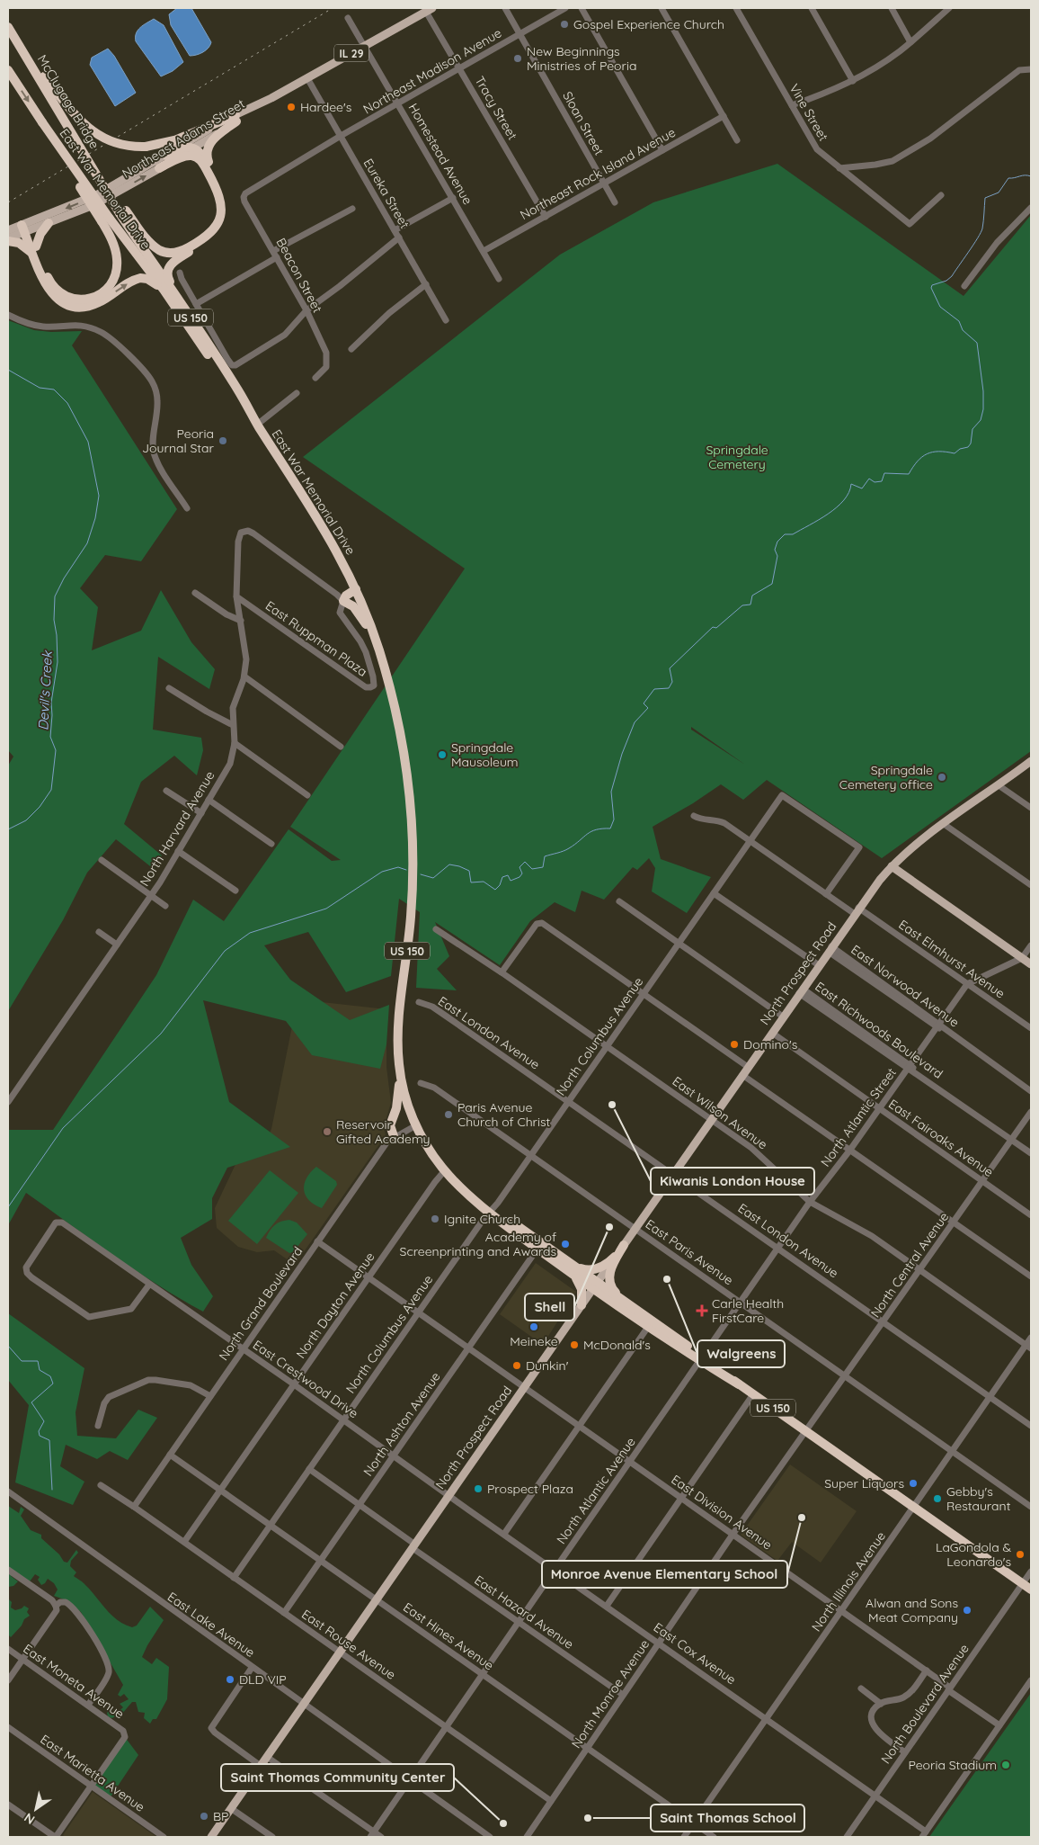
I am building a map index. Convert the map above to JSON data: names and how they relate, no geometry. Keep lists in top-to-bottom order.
{
  "streets": {
    "highway": ["McClugage Bridge", "East War Memorial Drive", "US 150"],
    "main road": ["IL 29", "Northeast Adams Street", "North Prospect Road"],
    "street": [
      "Northeast Madison Avenue",
      "Tracy Street",
      "Vine Street",
      "Sloan Street",
      "Homestead Avenue",
      "Northeast Rock Island Avenue",
      "Eureka Street",
      "Beacon Street",
      "East Ruppman Plaza",
      "North Harvard Avenue",
      "East Elmhurst Avenue",
      "East Norwood Avenue",
      "East Richwoods Boulevard",
      "East London Avenue",
      "North Columbus Avenue",
      "East Wilson Avenue",
      "North Atlantic Street",
      "East Fairoaks Avenue",
      "East Paris Avenue",
      "North Central Avenue",
      "North Grand Boulevard",
      "North Dayton Avenue",
      "East Crestwood Drive",
      "North Ashton Avenue",
      "North Atlantic Avenue",
      "East Division Avenue",
      "North Illinois Avenue",
      "East Hazard Avenue",
      "East Lake Avenue",
      "East Hines Avenue",
      "East Rouse Avenue",
      "East Cox Avenue",
      "East Moneta Avenue",
      "North Monroe Avenue",
      "North Boulevard Avenue",
      "East Marietta Avenue"
    ]
  },
  "crossings": [
    ["Northeast Madison Avenue", "Tracy Street"],
    ["Northeast Madison Avenue", "Sloan Street"],
    ["Northeast Madison Avenue", "Homestead Avenue"],
    ["Northeast Madison Avenue", "Eureka Street"],
    ["Northeast Madison Avenue", "Beacon Street"],
    ["McClugage Bridge", "East War Memorial Drive"],
    ["Tracy Street", "Northeast Adams Street"],
    ["Tracy Street", "Northeast Rock Island Avenue"],
    ["Sloan Street", "Northeast Rock Island Avenue"],
    ["Northeast Adams Street", "Homestead Avenue"],
    ["Northeast Adams Street", "Eureka Street"],
    ["Homestead Avenue", "Northeast Rock Island Avenue"],
    ["East War Memorial Drive", "North Prospect Road"],
    ["East War Memorial Drive", "North Columbus Avenue"],
    ["East War Memorial Drive", "North Atlantic Street"],
    ["East War Memorial Drive", "North Central Avenue"],
    ["East War Memorial Drive", "North Grand Boulevard"],
    ["East War Memorial Drive", "North Dayton Avenue"],
    ["East War Memorial Drive", "North Ashton Avenue"],
    ["East War Memorial Drive", "North Atlantic Avenue"],
    ["East War Memorial Drive", "North Illinois Avenue"],
    ["East War Memorial Drive", "North Monroe Avenue"],
    ["East War Memorial Drive", "North Boulevard Avenue"],
    ["East Ruppman Plaza", "North Harvard Avenue"],
    ["East Elmhurst Avenue", "North Prospect Road"],
    ["East Elmhurst Avenue", "North Columbus Avenue"],
    ["East Elmhurst Avenue", "North Atlantic Street"],
    ["North Prospect Road", "East Norwood Avenue"],
    ["North Prospect Road", "East Richwoods Boulevard"],
    ["North Prospect Road", "East London Avenue"],
    ["North Prospect Road", "East Wilson Avenue"],
    ["North Prospect Road", "East Fairoaks Avenue"],
    ["North Prospect Road", "East Paris Avenue"],
    ["North Prospect Road", "East Crestwood Drive"],
    ["North Prospect Road", "East Division Avenue"],
    ["North Prospect Road", "East Hazard Avenue"],
    ["North Prospect Road", "East Lake Avenue"],
    ["North Prospect Road", "East Hines Avenue"],
    ["North Prospect Road", "East Rouse Avenue"],
    ["North Prospect Road", "East Cox Avenue"],
    ["East Norwood Avenue", "North Atlantic Street"],
    ["East Richwoods Boulevard", "North Columbus Avenue"],
    ["East Richwoods Boulevard", "North Atlantic Street"],
    ["East Richwoods Boulevard", "North Central Avenue"],
    ["East London Avenue", "North Columbus Avenue"],
    ["East London Avenue", "North Atlantic Street"],
    ["East London Avenue", "North Central Avenue"],
    ["East London Avenue", "North Illinois Avenue"],
    ["North Columbus Avenue", "East Wilson Avenue"],
    ["North Columbus Avenue", "East Paris Avenue"],
    ["North Columbus Avenue", "East Crestwood Drive"],
    ["North Columbus Avenue", "East Division Avenue"],
    ["North Columbus Avenue", "East Hazard Avenue"],
    ["North Columbus Avenue", "East Hines Avenue"],
    ["North Columbus Avenue", "East Rouse Avenue"],
    ["East Wilson Avenue", "North Atlantic Street"],
    ["East Wilson Avenue", "North Central Avenue"],
    ["East Wilson Avenue", "North Illinois Avenue"],
    ["North Atlantic Street", "East Fairoaks Avenue"],
    ["North Atlantic Street", "East Paris Avenue"],
    ["North Atlantic Street", "North Atlantic Avenue"],
    ["East Fairoaks Avenue", "North Central Avenue"],
    ["East Paris Avenue", "North Central Avenue"],
    ["East Paris Avenue", "North Illinois Avenue"],
    ["North Central Avenue", "North Monroe Avenue"],
    ["North Grand Boulevard", "East Crestwood Drive"],
    ["North Grand Boulevard", "East Division Avenue"],
    ["North Grand Boulevard", "East Hines Avenue"],
    ["North Grand Boulevard", "East Rouse Avenue"],
    ["North Dayton Avenue", "East Crestwood Drive"],
    ["North Dayton Avenue", "East Division Avenue"],
    ["North Dayton Avenue", "East Hines Avenue"],
    ["North Dayton Avenue", "East Rouse Avenue"],
    ["East Crestwood Drive", "North Ashton Avenue"],
    ["East Crestwood Drive", "East Cox Avenue"],
    ["North Ashton Avenue", "East Division Avenue"],
    ["North Ashton Avenue", "East Hazard Avenue"],
    ["North Ashton Avenue", "East Hines Avenue"],
    ["North Ashton Avenue", "East Rouse Avenue"],
    ["North Atlantic Avenue", "East Division Avenue"],
    ["North Atlantic Avenue", "East Hazard Avenue"],
    ["North Atlantic Avenue", "East Lake Avenue"],
    ["North Atlantic Avenue", "East Hines Avenue"],
    ["North Atlantic Avenue", "East Rouse Avenue"],
    ["North Atlantic Avenue", "East Cox Avenue"],
    ["East Division Avenue", "North Illinois Avenue"],
    ["East Division Avenue", "North Monroe Avenue"],
    ["East Division Avenue", "North Boulevard Avenue"],
    ["North Illinois Avenue", "East Hines Avenue"],
    ["North Illinois Avenue", "East Cox Avenue"],
    ["East Hazard Avenue", "North Monroe Avenue"],
    ["East Hines Avenue", "North Monroe Avenue"],
    ["East Rouse Avenue", "North Monroe Avenue"],
    ["East Cox Avenue", "North Monroe Avenue"],
    ["East Cox Avenue", "North Boulevard Avenue"],
    ["East Moneta Avenue", "East Marietta Avenue"]
  ],
  "water": ["Devil's Creek"],
  "parks": ["Springdale Cemetery"],
  "places": {
    "other": [
      "Gospel Experience Church",
      "New Beginnings Ministries of Peoria",
      "Hardee's",
      "Peoria Journal Star",
      "Springdale Mausoleum",
      "Springdale Cemetery office",
      "Domino's",
      "Kiwanis London House",
      "Paris Avenue Church of Christ",
      "Reservoir Gifted Academy",
      "Ignite Church",
      "Shell",
      "Academy of Screenprinting and Awards",
      "Walgreens",
      "Meineke",
      "McDonald's",
      "Dunkin'",
      "Super Liquors",
      "Prospect Plaza",
      "Gebby's Restaurant",
      "Monroe Avenue Elementary School",
      "LaGondola & Leonardo's",
      "Alwan and Sons Meat Company",
      "DLD VIP",
      "Peoria Stadium",
      "BP",
      "Saint Thomas School",
      "Saint Thomas Community Center"
    ],
    "health": ["Carle Health FirstCare"]
  },
  "north": "bottom left"
}
